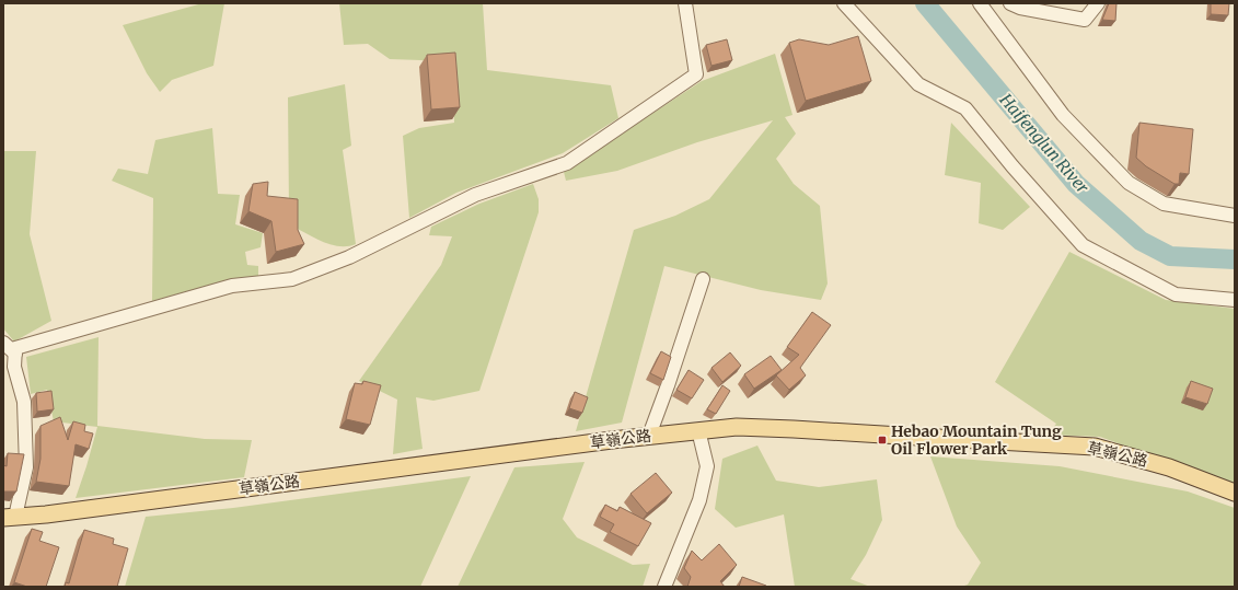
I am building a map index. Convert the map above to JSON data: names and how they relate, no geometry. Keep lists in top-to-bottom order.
{
  "streets": {
    "main road": ["草嶺公路"]
  },
  "water": ["Haifenglun River"],
  "places": {
    "transit": ["Hebao Mountain Tung Oil Flower Park"]
  }
}
